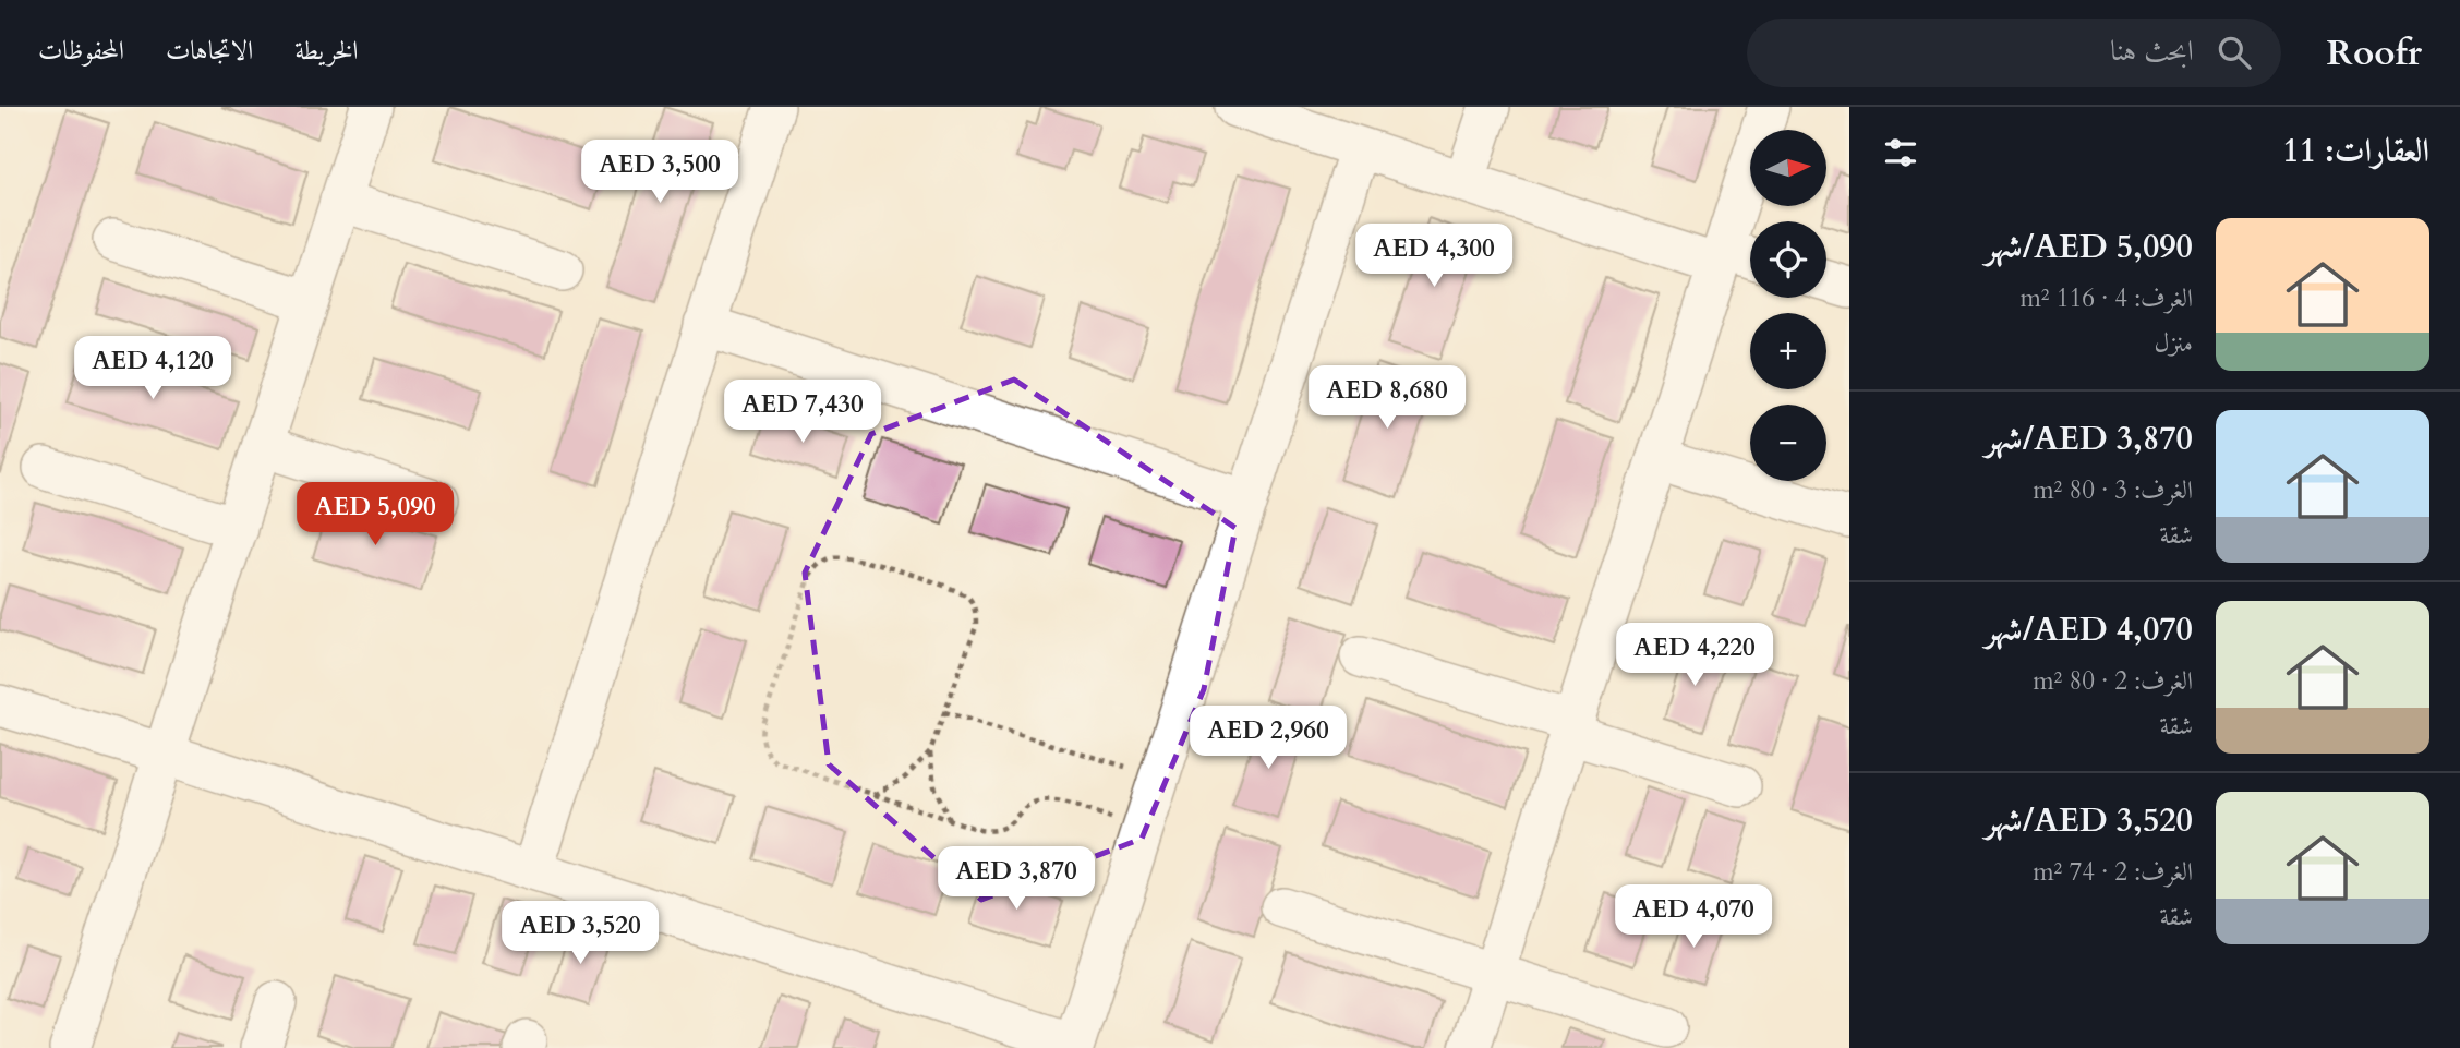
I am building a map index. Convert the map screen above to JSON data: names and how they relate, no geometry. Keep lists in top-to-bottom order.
{
  "north": "right",
  "page": {
    "header": "Roofr",
    "search": "ابحث هنا",
    "nav": ["الخريطة", "الاتجاهات", "المحفوظات"],
    "heading": "العقارات: 11",
    "map_buttons": ["+", "−"],
    "price": [
      "AED 3,500",
      "AED 4,300",
      "AED 4,120",
      "AED 8,680",
      "AED 7,430",
      "AED 5,090",
      "AED 4,220",
      "AED 2,960",
      "AED 3,870",
      "AED 4,070",
      "AED 3,520"
    ],
    "list": [
      {
        "name": "AED 5,090/شهر",
        "note": "الغرف: 4 · 116 m² · منزل"
      },
      {
        "name": "AED 3,870/شهر",
        "note": "الغرف: 3 · 80 m² · شقة"
      },
      {
        "name": "AED 4,070/شهر",
        "note": "الغرف: 2 · 80 m² · شقة"
      },
      {
        "name": "AED 3,520/شهر",
        "note": "الغرف: 2 · 74 m² · شقة"
      }
    ]
  }
}
